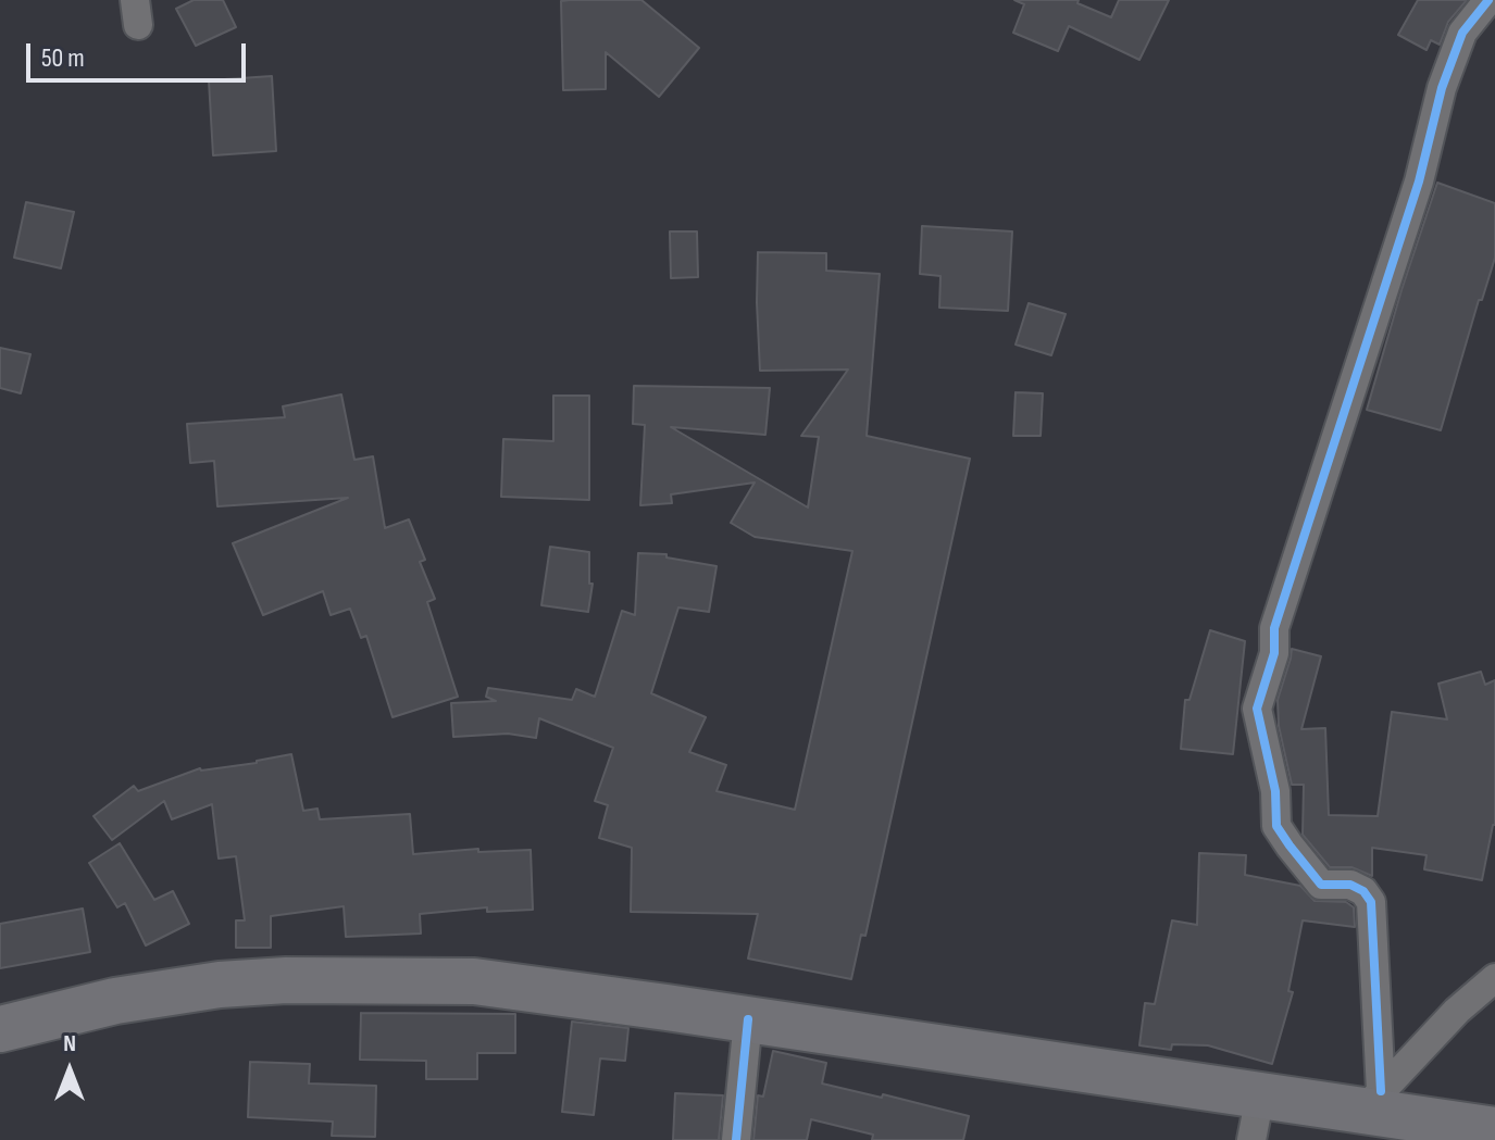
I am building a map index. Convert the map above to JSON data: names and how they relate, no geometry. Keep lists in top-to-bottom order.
{
  "scale_bar": "50 m",
  "north": "top"
}
